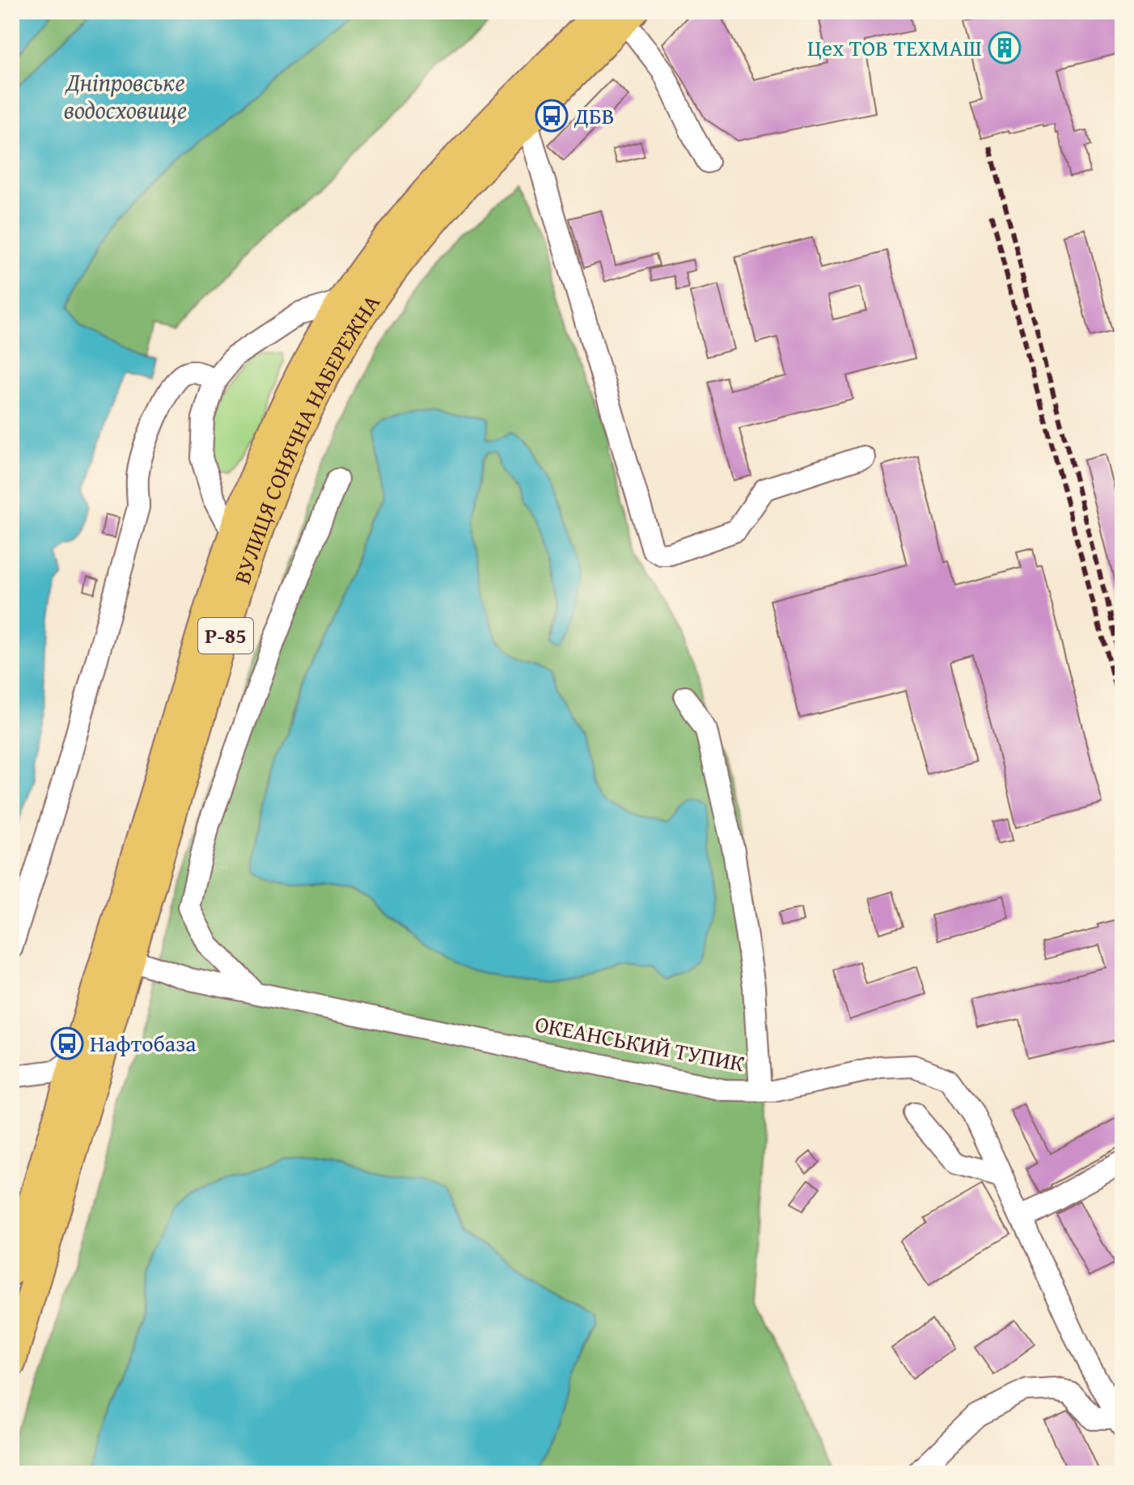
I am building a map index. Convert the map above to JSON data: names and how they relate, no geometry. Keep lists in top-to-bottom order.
{
  "streets": {
    "main road": ["ВУЛИЦЯ СОНЯЧНА НАБЕРЕЖНА", "Р-85"],
    "street": ["ОКЕАНСЬКИЙ ТУПИК"]
  },
  "crossings": [
    ["ВУЛИЦЯ СОНЯЧНА НАБЕРЕЖНА", "ОКЕАНСЬКИЙ ТУПИК"]
  ],
  "water": ["Дніпровське водосховище"],
  "places": {
    "building": ["Цех ТОВ ТЕХМАШ"],
    "bus stop": ["ДБВ", "Нафтобаза"]
  }
}
